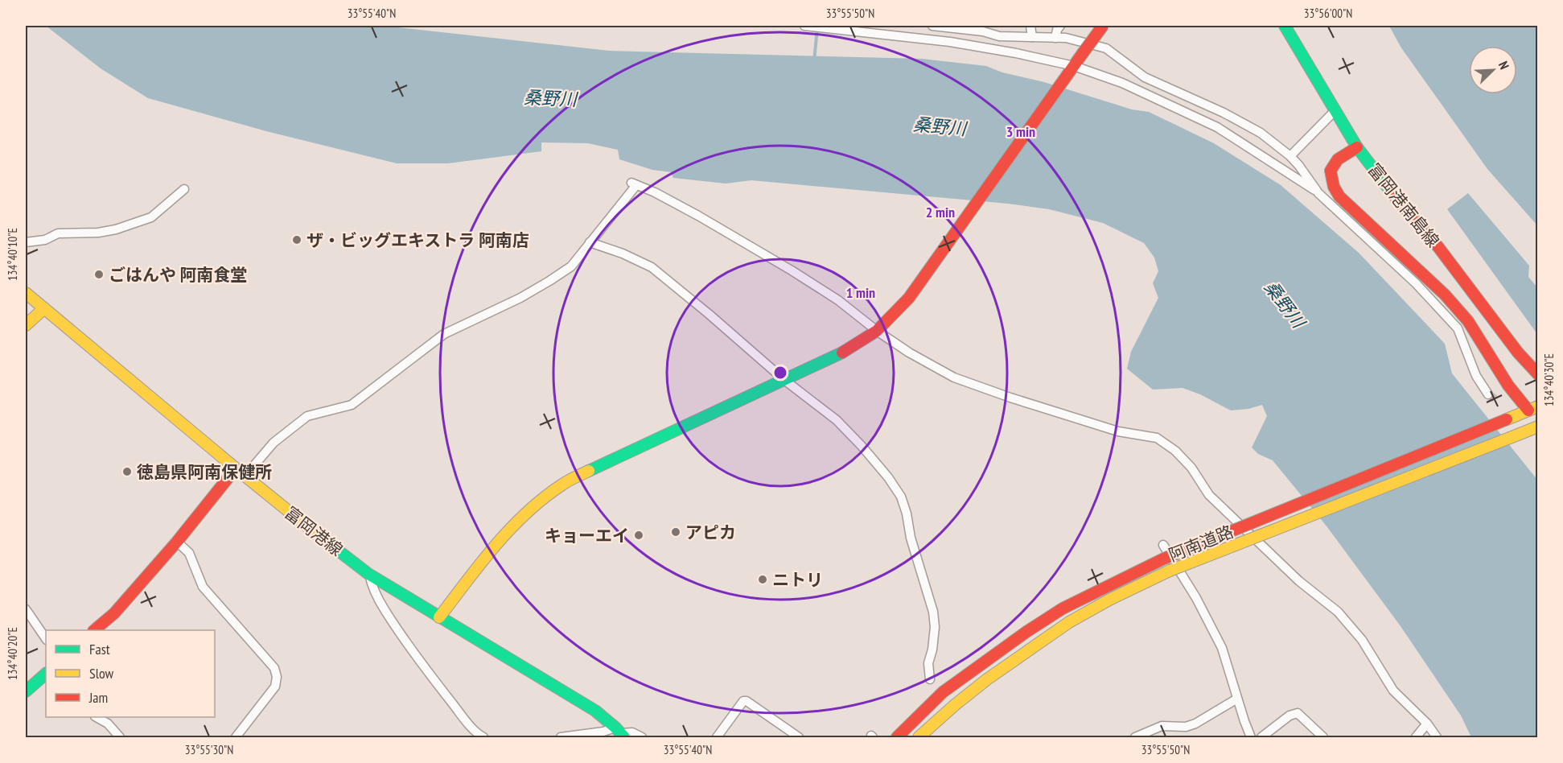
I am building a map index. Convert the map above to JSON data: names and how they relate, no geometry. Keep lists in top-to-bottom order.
{
  "streets": {
    "main road": ["富岡港南島線", "富岡港線", "阿南道路"]
  },
  "water": ["桑野川"],
  "places": [
    "ザ・ビッグエキストラ 阿南店",
    "ごはんや 阿南食堂",
    "徳島県阿南保健所",
    "アピカ",
    "キョーエイ",
    "ニトリ"
  ],
  "legend": ["Fast", "Slow", "Jam"],
  "north": "top right",
  "coordinates": [
    "33°55'40\"N",
    "33°55'50\"N",
    "33°56'00\"N",
    "134°40'10\"E",
    "134°40'30\"E",
    "134°40'20\"E",
    "33°55'30\"N"
  ],
  "rings": ["3 min", "2 min", "1 min"]
}
